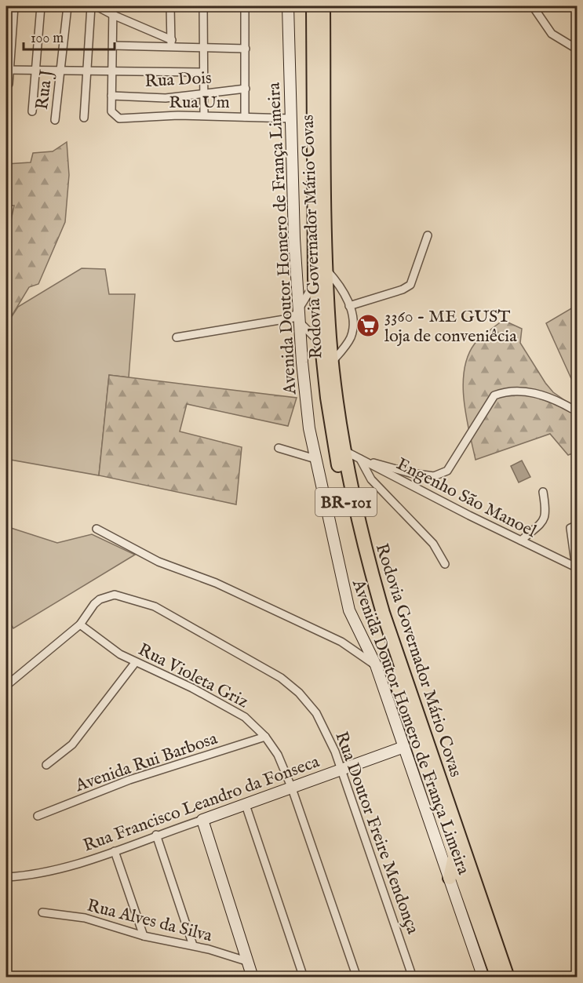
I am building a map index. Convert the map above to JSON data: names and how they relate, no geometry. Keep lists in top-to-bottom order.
{
  "streets": {
    "highway": ["Rodovia Governador Mário Covas", "BR-101"],
    "main road": ["Avenida Doutor Homero de França Limeira", "Rua Francisco Leandro da Fonseca"],
    "street": [
      "Rua Dois",
      "Rua J",
      "Rua Um",
      "Engenho São Manoel",
      "Rua Violeta Griz",
      "Avenida Rui Barbosa",
      "Rua Doutor Freire Mendonça",
      "Rua Alves da Silva"
    ]
  },
  "crossings": [
    ["Rua Dois", "Rua Um"],
    ["Rua Um", "Avenida Doutor Homero de França Limeira"],
    ["Rodovia Governador Mário Covas", "Engenho São Manoel"],
    ["Avenida Doutor Homero de França Limeira", "Rua Francisco Leandro da Fonseca"],
    ["Rua Violeta Griz", "Avenida Rui Barbosa"],
    ["Rua Violeta Griz", "Rua Francisco Leandro da Fonseca"],
    ["Rua Violeta Griz", "Rua Doutor Freire Mendonça"],
    ["Rua Francisco Leandro da Fonseca", "Rua Doutor Freire Mendonça"]
  ],
  "places": {
    "supermarket": ["3360 - ME GUST loja de conveniêcia"]
  },
  "scale_bar": "100 m"
}
